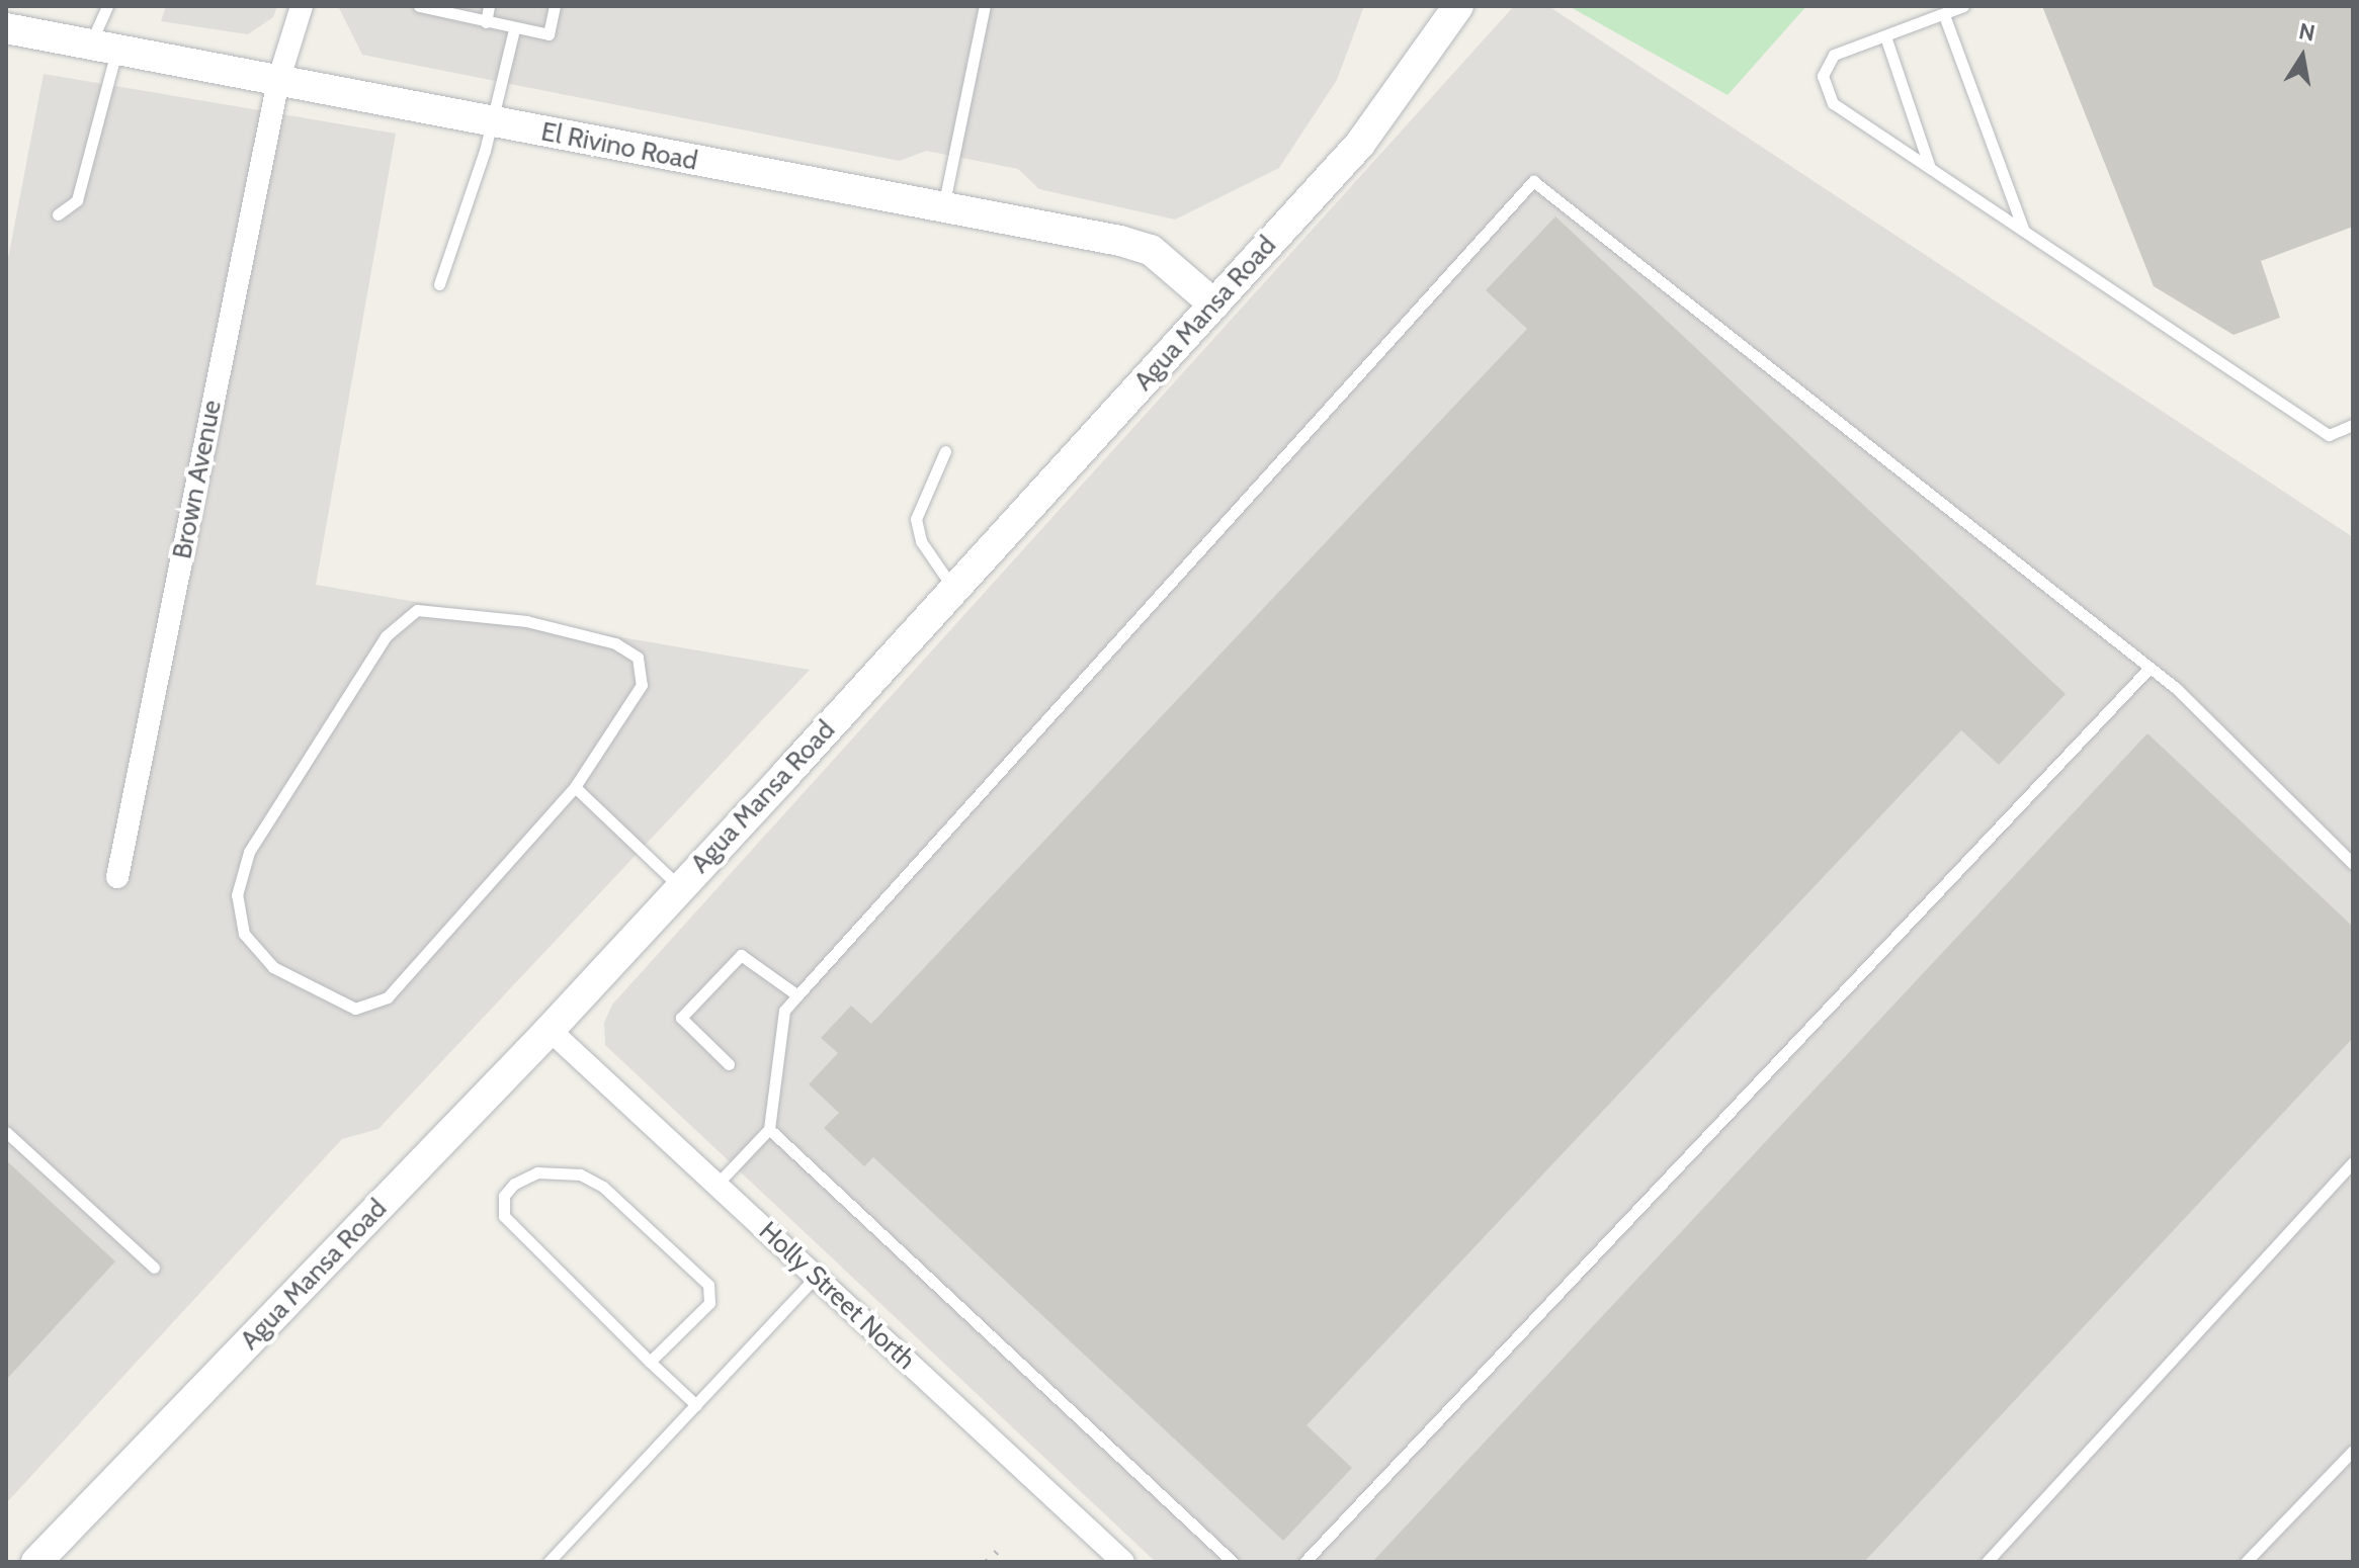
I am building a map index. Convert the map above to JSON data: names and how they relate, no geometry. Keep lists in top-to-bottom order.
{
  "streets": {
    "main road": ["El Rivino Road", "Agua Mansa Road"],
    "street": ["Brown Avenue", "Holly Street North"]
  },
  "crossings": [
    ["El Rivino Road", "Agua Mansa Road"],
    ["El Rivino Road", "Brown Avenue"],
    ["Agua Mansa Road", "Holly Street North"]
  ],
  "north": "top"
}
